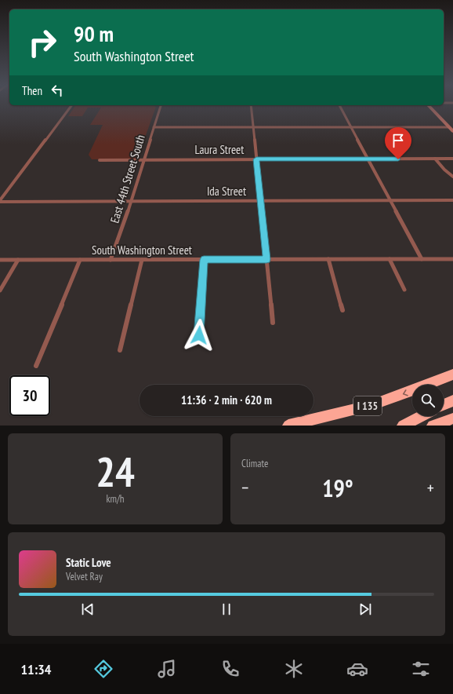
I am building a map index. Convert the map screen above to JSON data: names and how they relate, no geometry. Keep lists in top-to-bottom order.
{
  "streets": {
    "highway": ["I 135"],
    "street": [
      "Laura Street",
      "East 44th Street South",
      "Ida Street",
      "South Washington Street"
    ]
  },
  "crossings": [
    ["Laura Street", "East 44th Street South"],
    ["East 44th Street South", "Ida Street"],
    ["East 44th Street South", "South Washington Street"]
  ],
  "page": {
    "turn": ["90 m", "South Washington Street"],
    "then": "Then",
    "limit": "30",
    "trip": "11:36 · 2 min · 620 m",
    "tile": [
      ["24", "km/h"],
      "Climate"
    ],
    "heat": ["−", "19°", "+"],
    "song": ["Static Love", "Velvet Ray"],
    "tabs": "11:34"
  }
}
